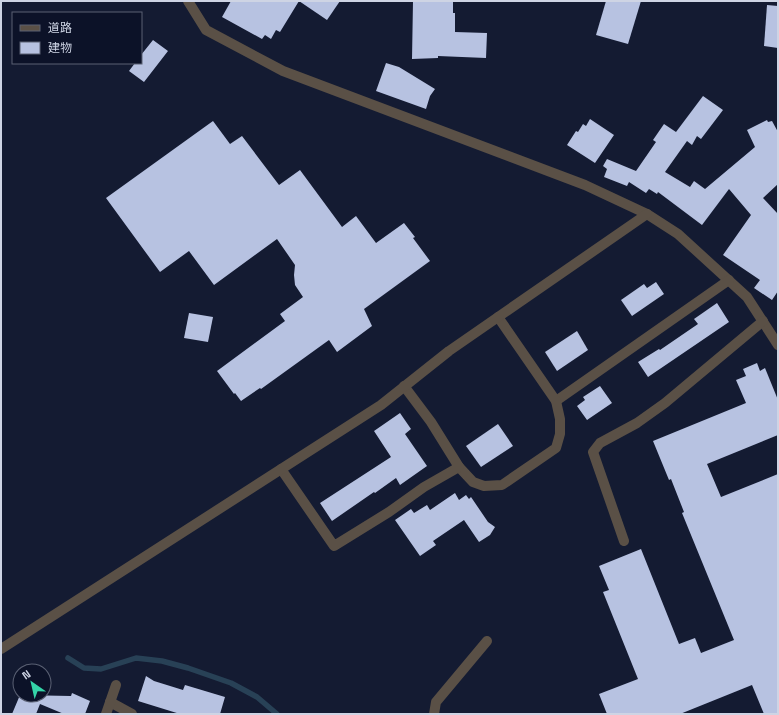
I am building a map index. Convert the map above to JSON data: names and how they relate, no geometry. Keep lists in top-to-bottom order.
{
  "legend": ["道路", "建物"],
  "north": "top left"
}
